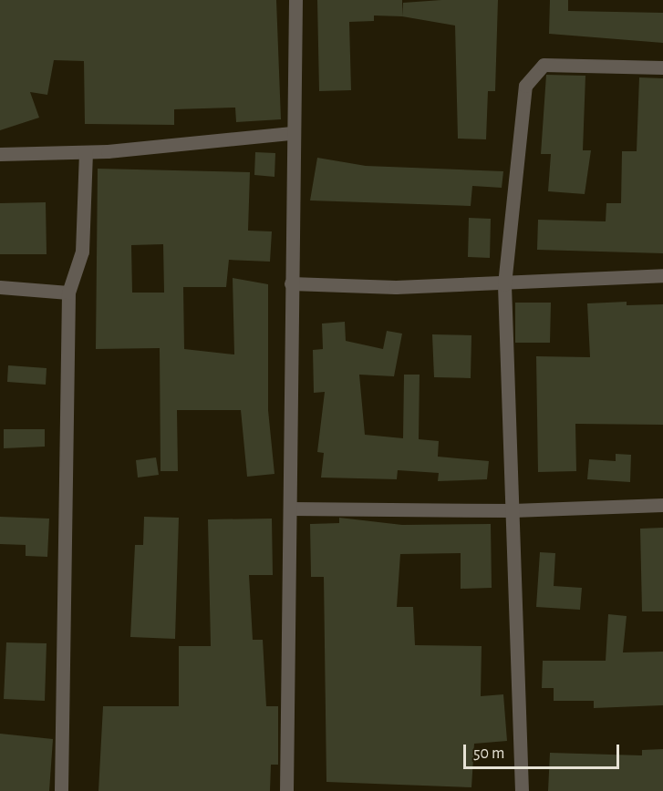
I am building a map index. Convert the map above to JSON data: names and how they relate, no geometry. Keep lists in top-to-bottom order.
{
  "scale_bar": "50 m"
}
